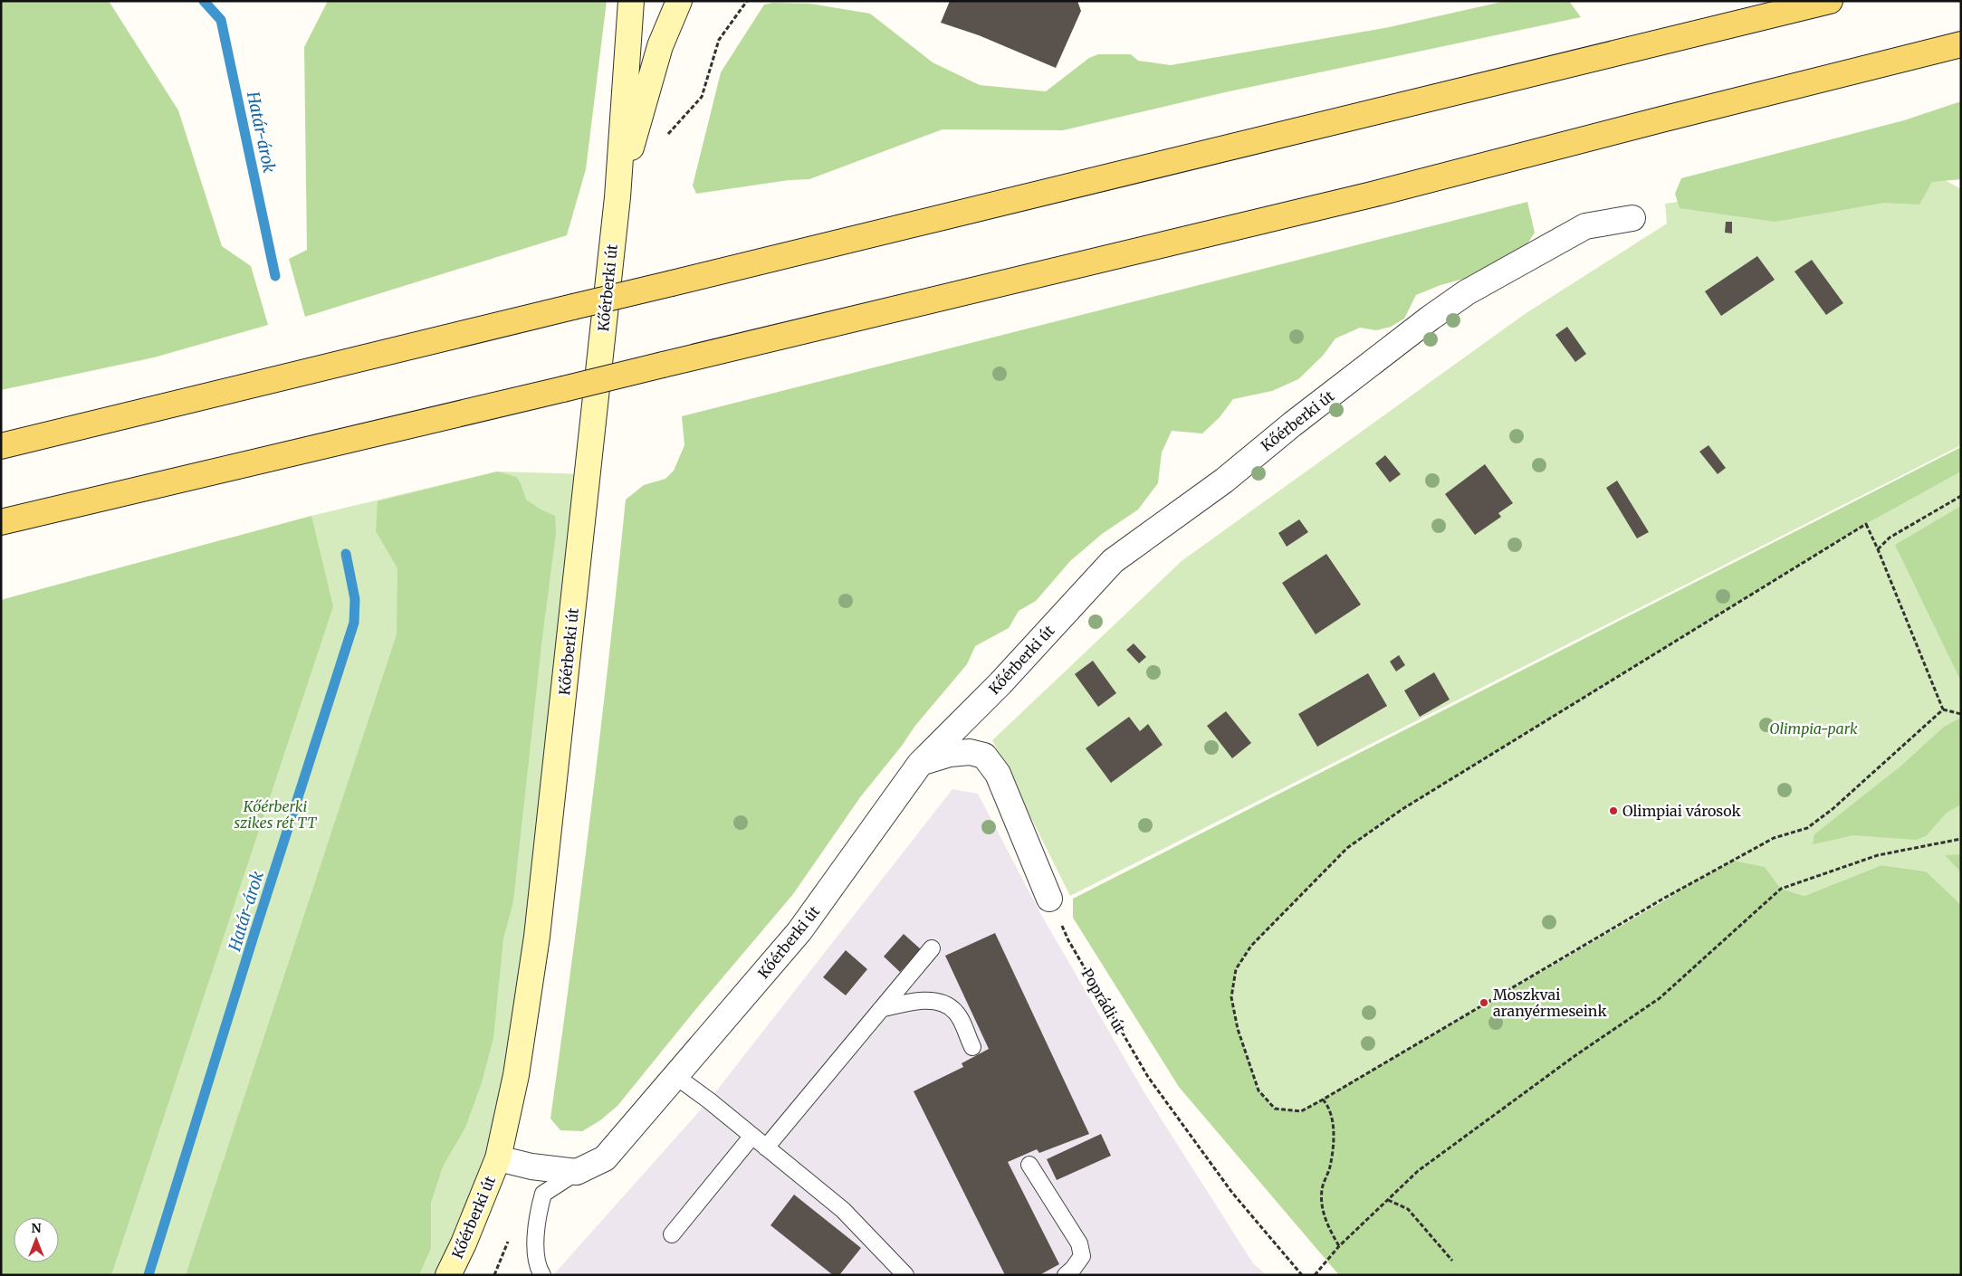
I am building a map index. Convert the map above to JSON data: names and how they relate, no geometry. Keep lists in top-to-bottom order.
{
  "streets": {
    "street": ["Kőérberki út"],
    "path": ["Poprádi út"]
  },
  "water": ["Határ-árok"],
  "parks": ["Olimpia-park", "Kőérberki szikes rét TT"],
  "places": ["Olimpiai városok", "Moszkvai aranyérmeseink"],
  "north": "top"
}
